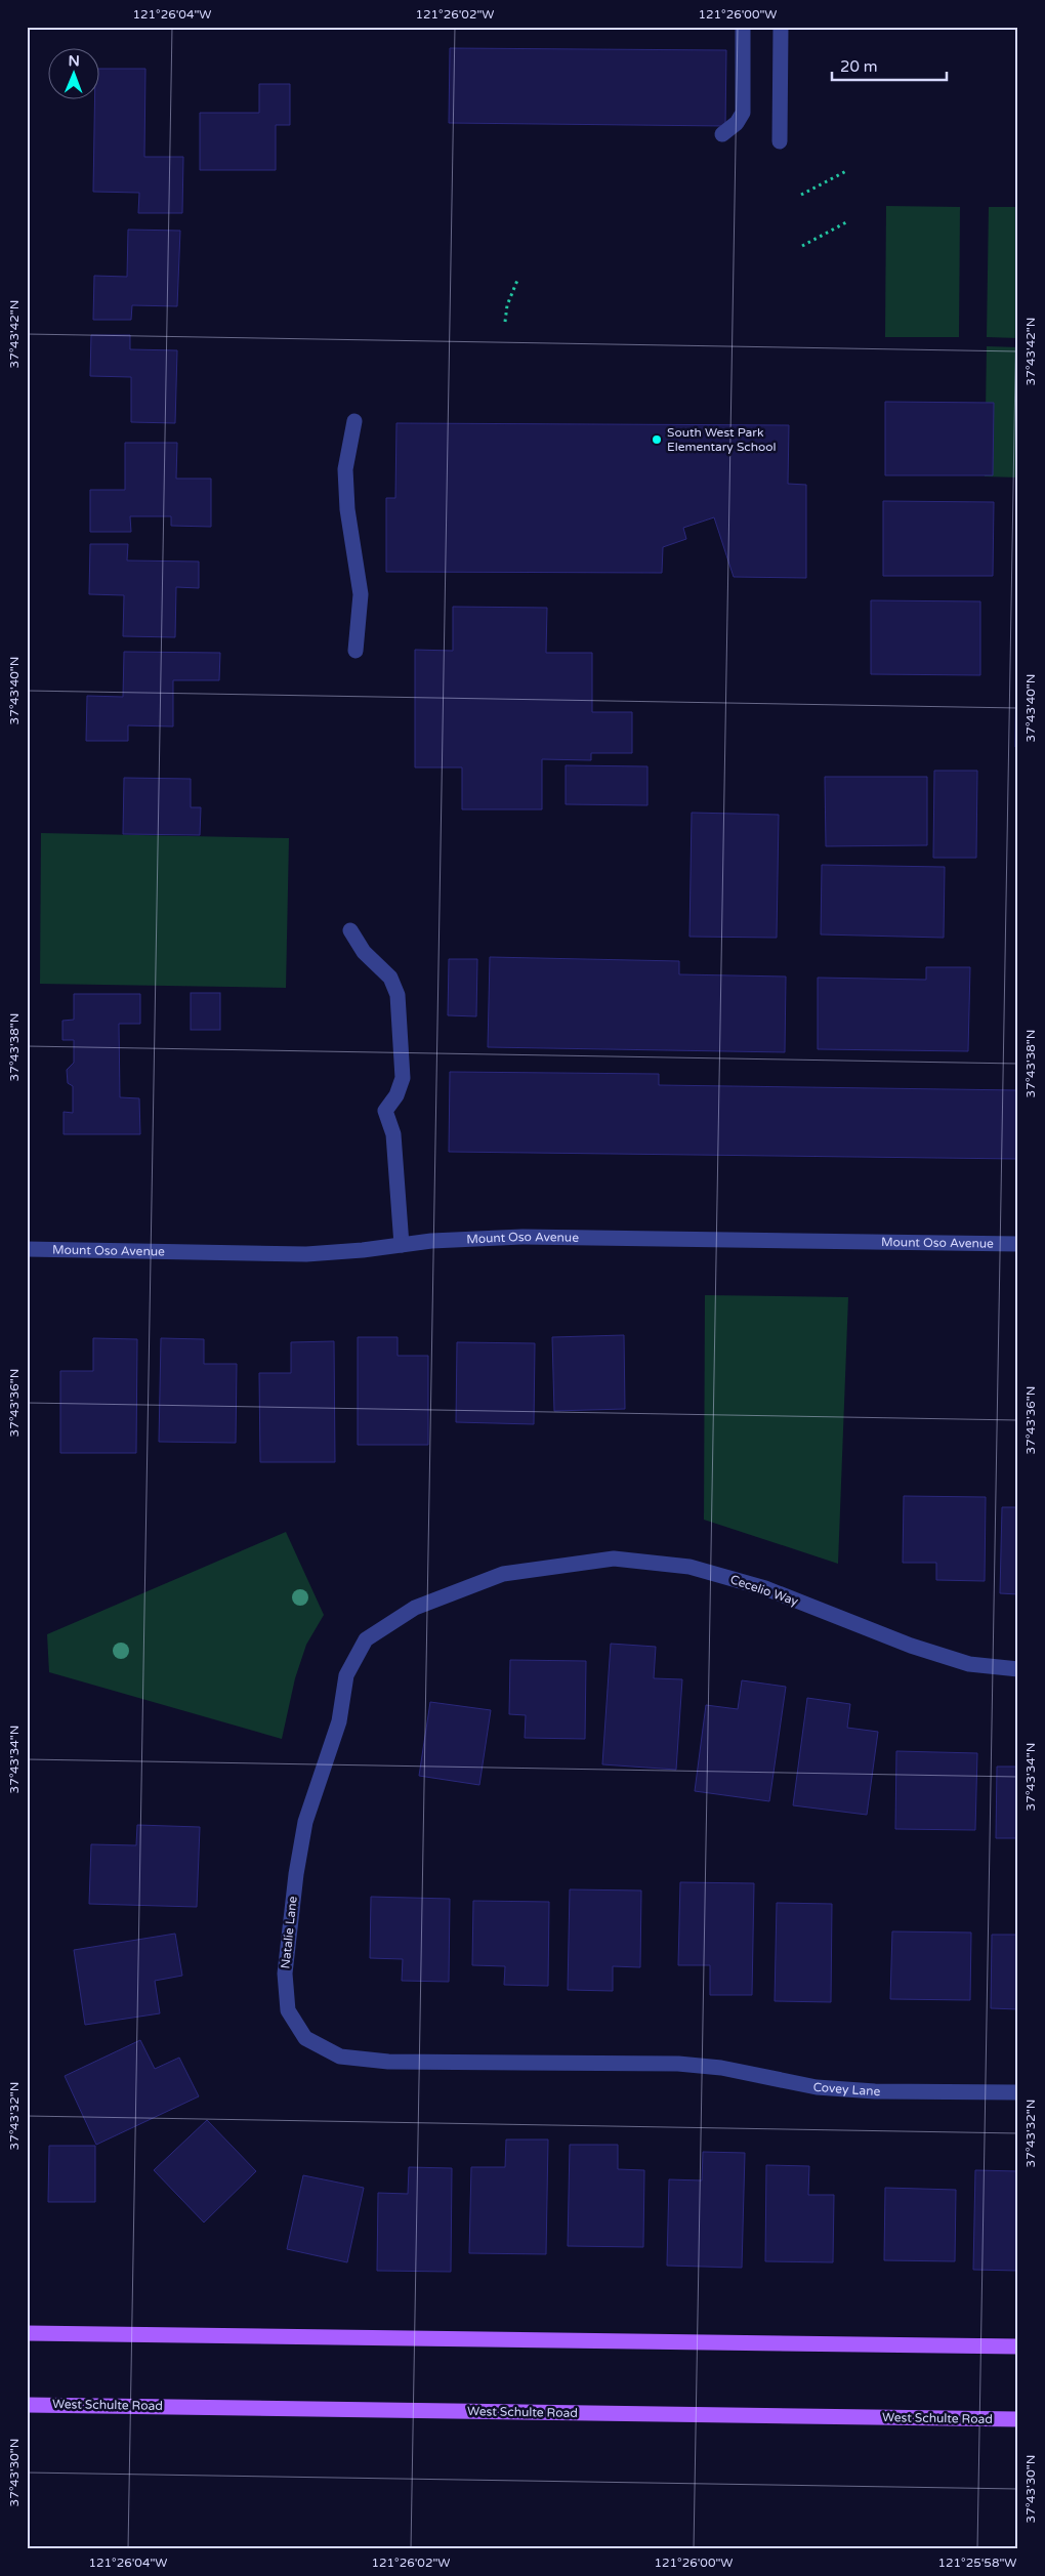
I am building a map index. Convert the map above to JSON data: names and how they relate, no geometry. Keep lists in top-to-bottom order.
{
  "streets": {
    "main road": ["West Schulte Road"],
    "street": [
      "Mount Oso Avenue",
      "Cecelio Way",
      "Natalie Lane",
      "Covey Lane"
    ]
  },
  "crossings": [
    ["Cecelio Way", "Natalie Lane"],
    ["Natalie Lane", "Covey Lane"]
  ],
  "places": ["South West Park Elementary School"],
  "scale_bar": "20 m",
  "north": "top",
  "coordinates": [
    "121°26'04\"W",
    "121°26'02\"W",
    "121°26'00\"W",
    "37°43'42\"N",
    "37°43'40\"N",
    "37°43'38\"N",
    "37°43'36\"N",
    "37°43'34\"N",
    "37°43'32\"N",
    "37°43'30\"N",
    "121°25'58\"W"
  ]
}
